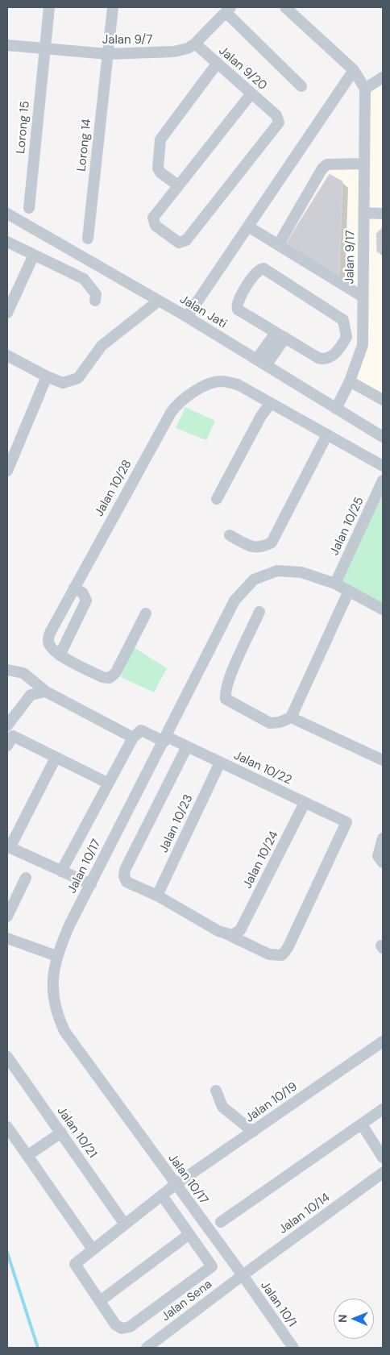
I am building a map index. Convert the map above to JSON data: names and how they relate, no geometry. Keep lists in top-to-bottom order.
{
  "streets": {
    "street": [
      "Jalan 9/7",
      "Jalan 9/20",
      "Lorong 15",
      "Lorong 14",
      "Jalan 9/17",
      "Jalan Jati",
      "Jalan 10/28",
      "Jalan 10/25",
      "Jalan 10/22",
      "Jalan 10/23",
      "Jalan 10/24",
      "Jalan 10/17",
      "Jalan 10/19",
      "Jalan 10/21",
      "Jalan 10/14",
      "Jalan Sena",
      "Jalan 10/1"
    ]
  },
  "crossings": [
    ["Jalan 9/7", "Jalan 9/20"],
    ["Jalan 9/7", "Lorong 15"],
    ["Jalan 9/7", "Lorong 14"],
    ["Jalan 9/17", "Jalan Jati"],
    ["Jalan 10/25", "Jalan 10/17"],
    ["Jalan 10/22", "Jalan 10/23"],
    ["Jalan 10/22", "Jalan 10/24"],
    ["Jalan 10/22", "Jalan 10/17"],
    ["Jalan 10/17", "Jalan 10/19"],
    ["Jalan 10/17", "Jalan 10/14"],
    ["Jalan 10/17", "Jalan Sena"],
    ["Jalan 10/17", "Jalan 10/1"],
    ["Jalan 10/19", "Jalan 10/21"],
    ["Jalan 10/14", "Jalan Sena"],
    ["Jalan 10/14", "Jalan 10/1"],
    ["Jalan Sena", "Jalan 10/1"]
  ],
  "north": "left"
}
